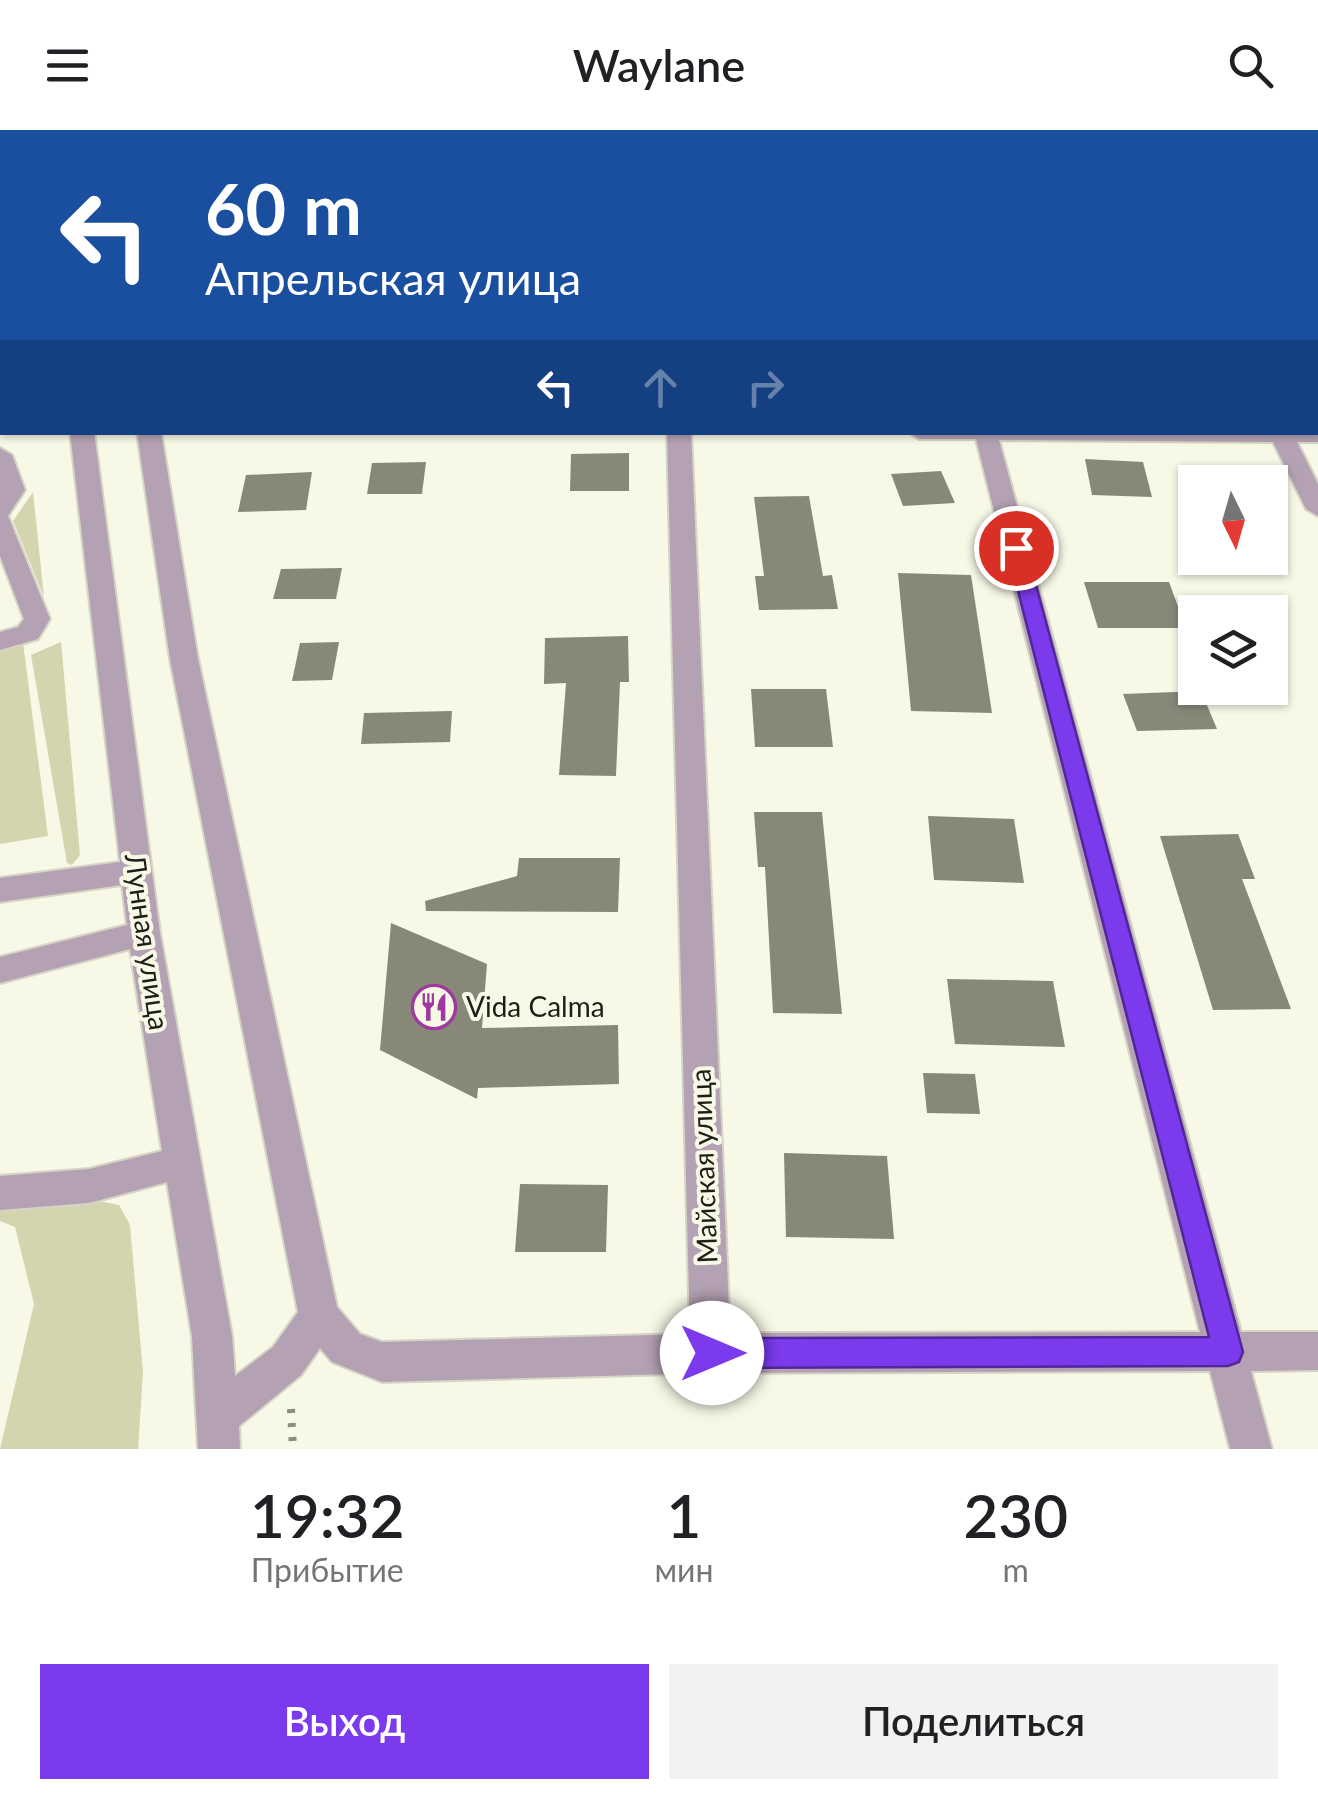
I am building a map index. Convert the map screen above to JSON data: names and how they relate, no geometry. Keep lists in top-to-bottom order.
{
  "streets": {
    "street": ["Лунная улица", "Майская улица"]
  },
  "places": {
    "restaurant": ["Vida Calma"]
  },
  "north": "bottom",
  "page": {
    "header": "Waylane",
    "turn": ["60 m", "Апрельская улица"],
    "eta": [
      "19:32",
      "Прибытие",
      "1",
      "мин",
      "230",
      "m"
    ],
    "buttons": ["Выход", "Поделиться"]
  }
}
